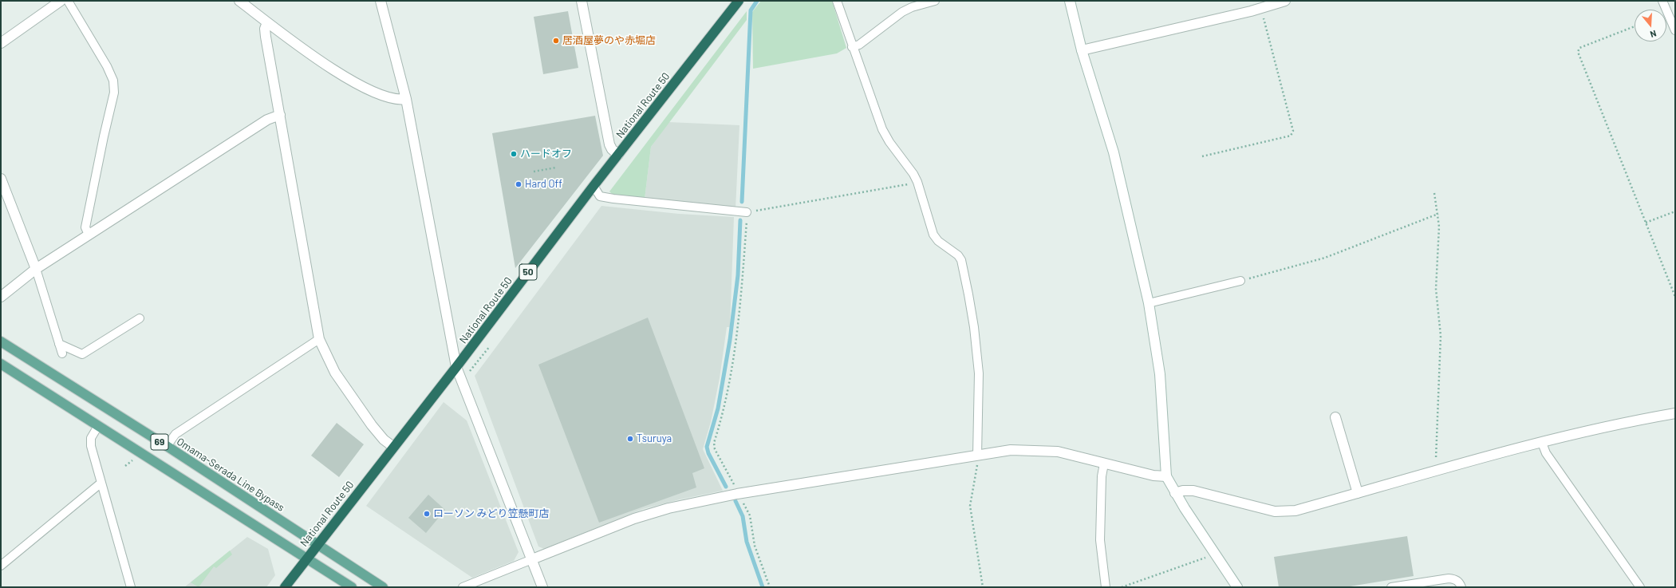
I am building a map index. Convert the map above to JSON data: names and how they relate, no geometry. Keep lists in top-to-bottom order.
{
  "streets": {
    "highway": ["National Route 50", "50"],
    "main road": ["69", "Omama-Serada Line Bypass"]
  },
  "crossings": [
    ["National Route 50", "69"],
    ["National Route 50", "Omama-Serada Line Bypass"]
  ],
  "places": [
    "居酒屋夢のや赤堀店",
    "ハードオフ",
    "Hard Off",
    "Tsuruya",
    "ローソン みどり笠懸町店"
  ],
  "north": "bottom"
}
